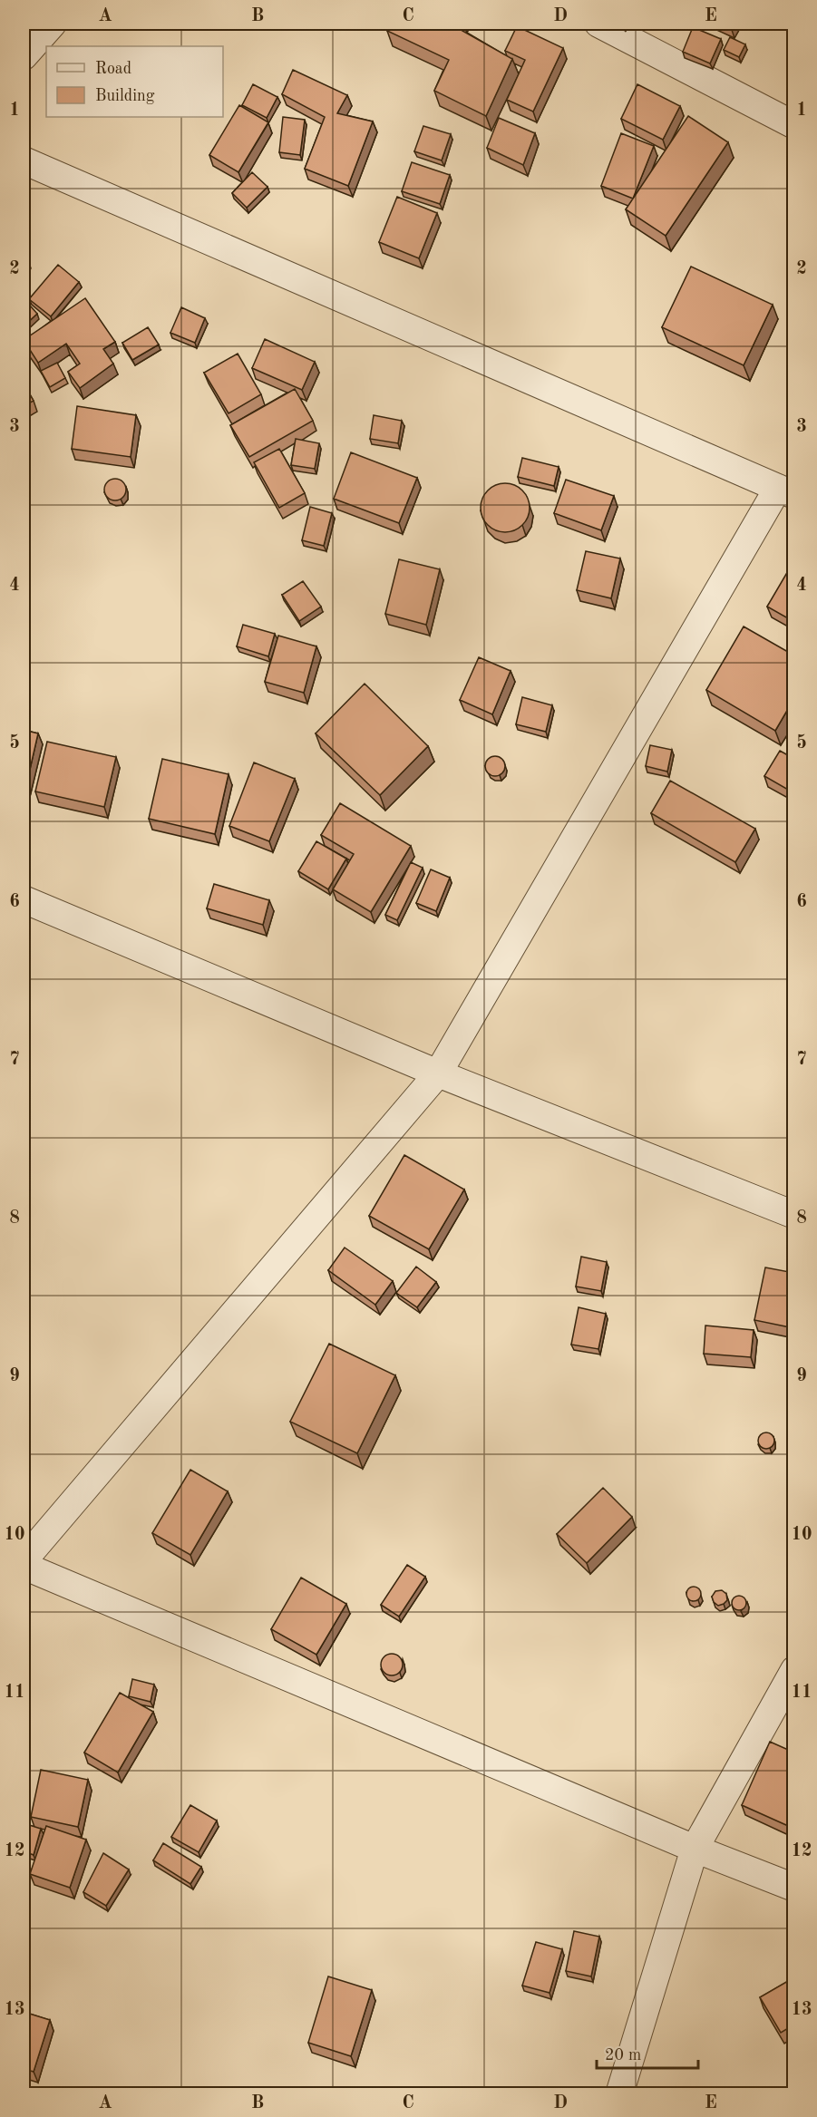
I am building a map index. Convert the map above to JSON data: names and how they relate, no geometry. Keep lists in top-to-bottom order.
{
  "legend": ["Road", "Building"],
  "scale_bar": "20 m",
  "grid": {
    "columns": [
      "A",
      "B",
      "C",
      "D",
      "E"
    ],
    "rows": [
      "1",
      "2",
      "3",
      "4",
      "5",
      "6",
      "7",
      "8",
      "9",
      "10",
      "11",
      "12",
      "13"
    ]
  }
}
